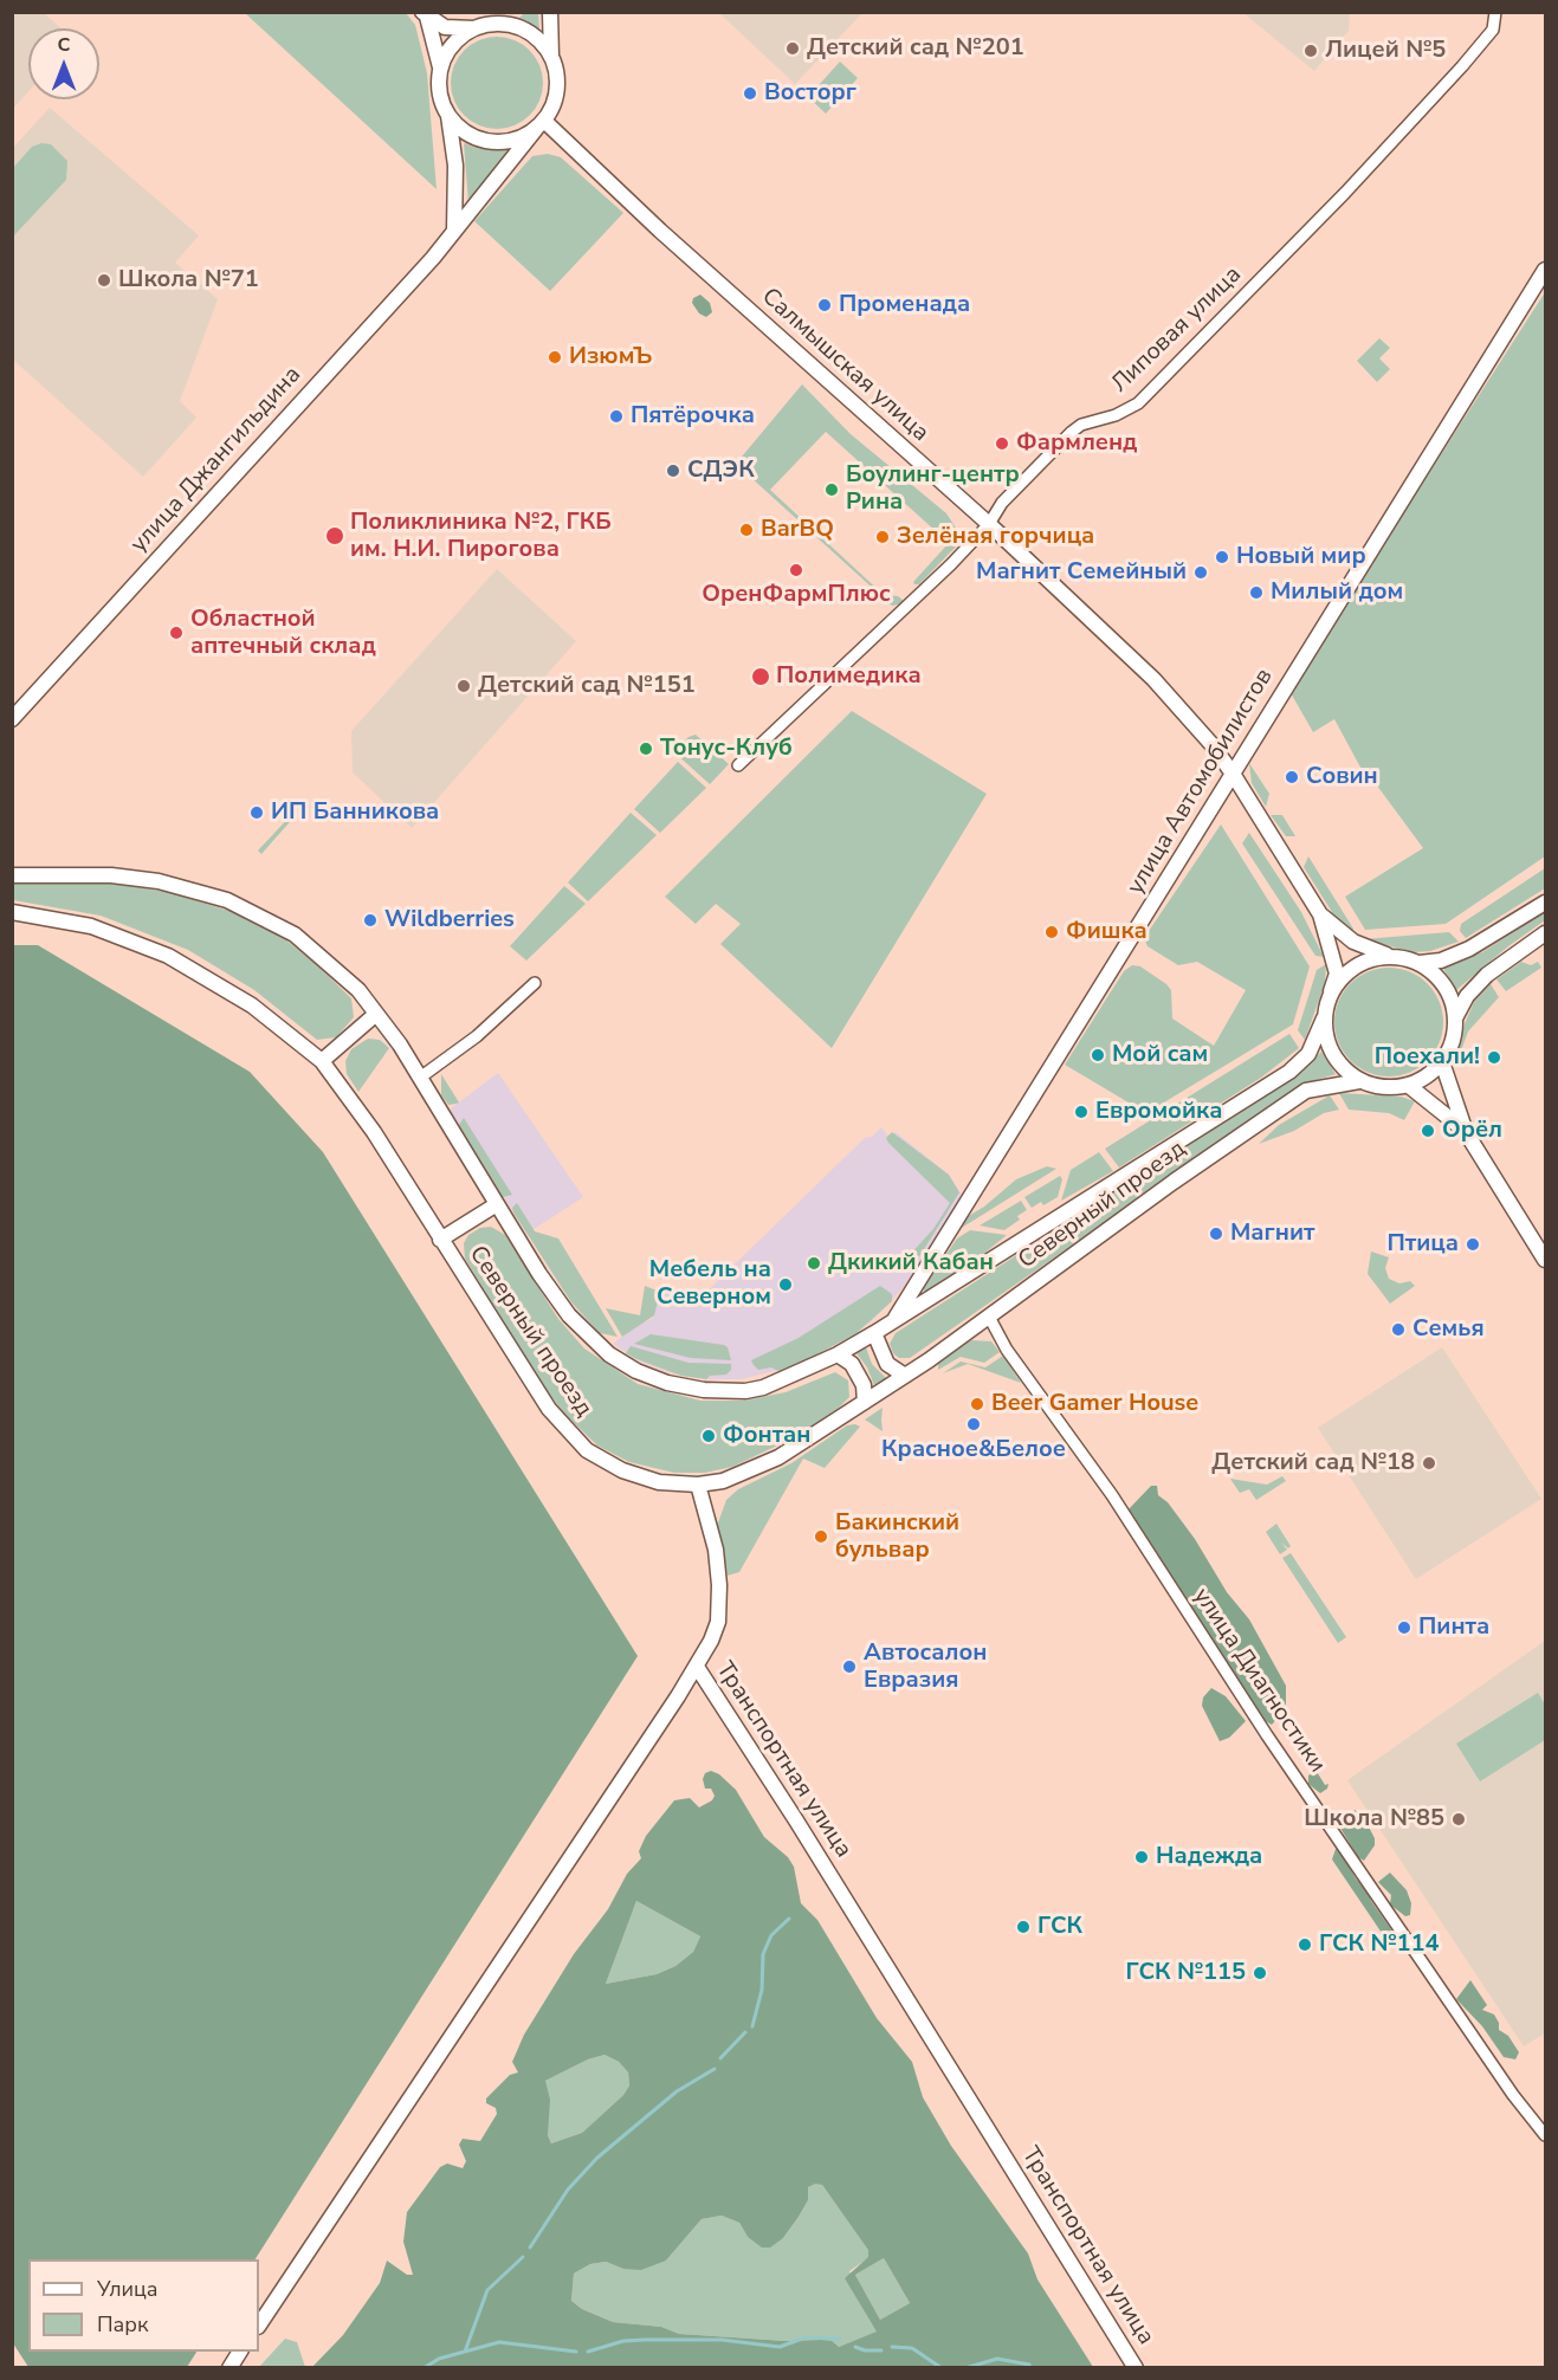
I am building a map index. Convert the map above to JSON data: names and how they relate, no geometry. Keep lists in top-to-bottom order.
{
  "streets": {
    "main road": [
      "Салмышская улица",
      "улица Джангильдина",
      "улица Автомобилистов",
      "Северный проезд",
      "Транспортная улица"
    ],
    "street": ["Липовая улица", "улица Диагностики"]
  },
  "crossings": [
    ["Липовая улица", "Салмышская улица"],
    ["Салмышская улица", "улица Джангильдина"],
    ["Салмышская улица", "улица Автомобилистов"],
    ["улица Автомобилистов", "Северный проезд"],
    ["Северный проезд", "улица Диагностики"]
  ],
  "places": [
    "Детский сад №201",
    "Лицей №5",
    "Восторг",
    "Школа №71",
    "Променада",
    "ИзюмЪ",
    "Пятёрочка",
    "Фармленд",
    "СДЭК",
    "Боулинг-центр Рина",
    "BarBQ",
    "Поликлиника №2, ГКБ им. Н.И. Пирогова",
    "Зелёная горчица",
    "Новый мир",
    "ОренФармПлюс",
    "Магнит Семейный",
    "Милый дом",
    "Областной аптечный склад",
    "Полимедика",
    "Детский сад №151",
    "Тонус-Клуб",
    "Совин",
    "ИП Банникова",
    "Wildberries",
    "Фишка",
    "Мой сам",
    "Поехали!",
    "Евромойка",
    "Орёл",
    "Магнит",
    "Птица",
    "Дкикий Кабан",
    "Мебель на Северном",
    "Семья",
    "Beer Gamer House",
    "Красное&Белое",
    "Фонтан",
    "Детский сад №18",
    "Бакинский бульвар",
    "Пинта",
    "Автосалон Евразия",
    "Школа №85",
    "Надежда",
    "ГСК",
    "ГСК №114",
    "ГСК №115"
  ],
  "legend": ["Улица", "Парк"],
  "north": "top"
}
